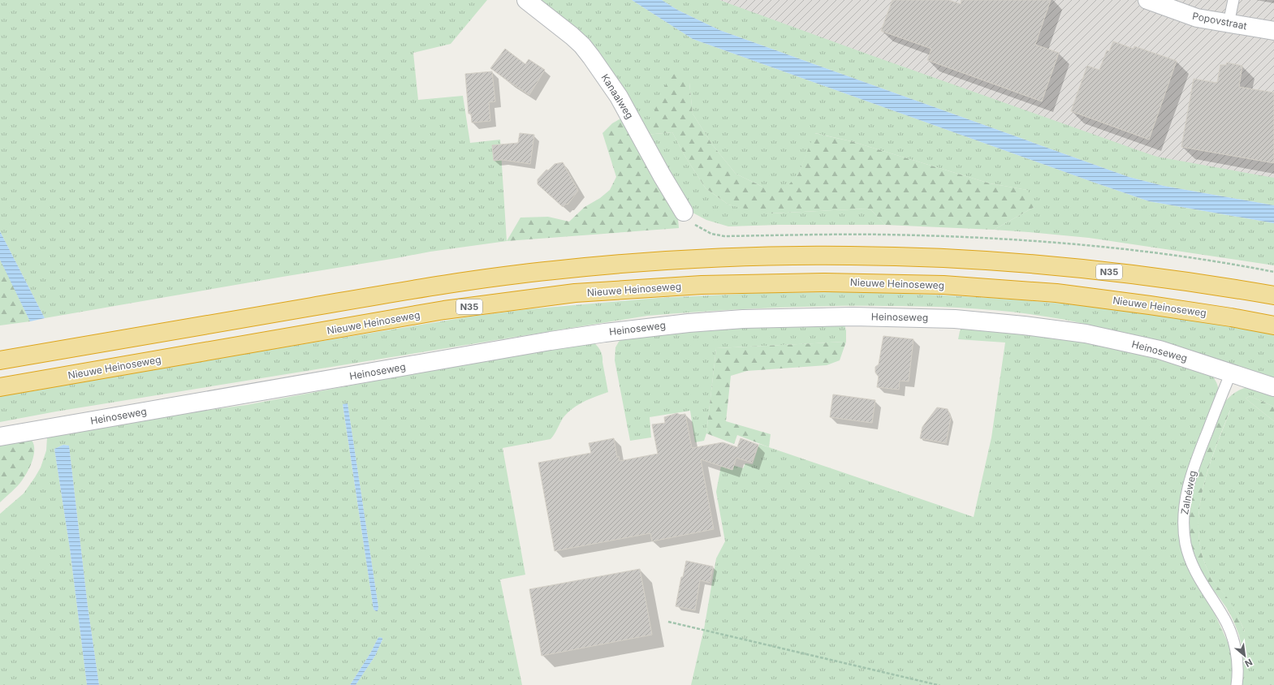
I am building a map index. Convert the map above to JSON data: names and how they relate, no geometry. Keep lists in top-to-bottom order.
{
  "streets": {
    "highway": ["N35", "Nieuwe Heinoseweg"],
    "street": ["Popovstraat", "Kanaalweg", "Heinoseweg"],
    "lane": ["Zalnéweg"]
  },
  "crossings": [
    ["Heinoseweg", "Zalnéweg"]
  ],
  "north": "bottom right"
}
